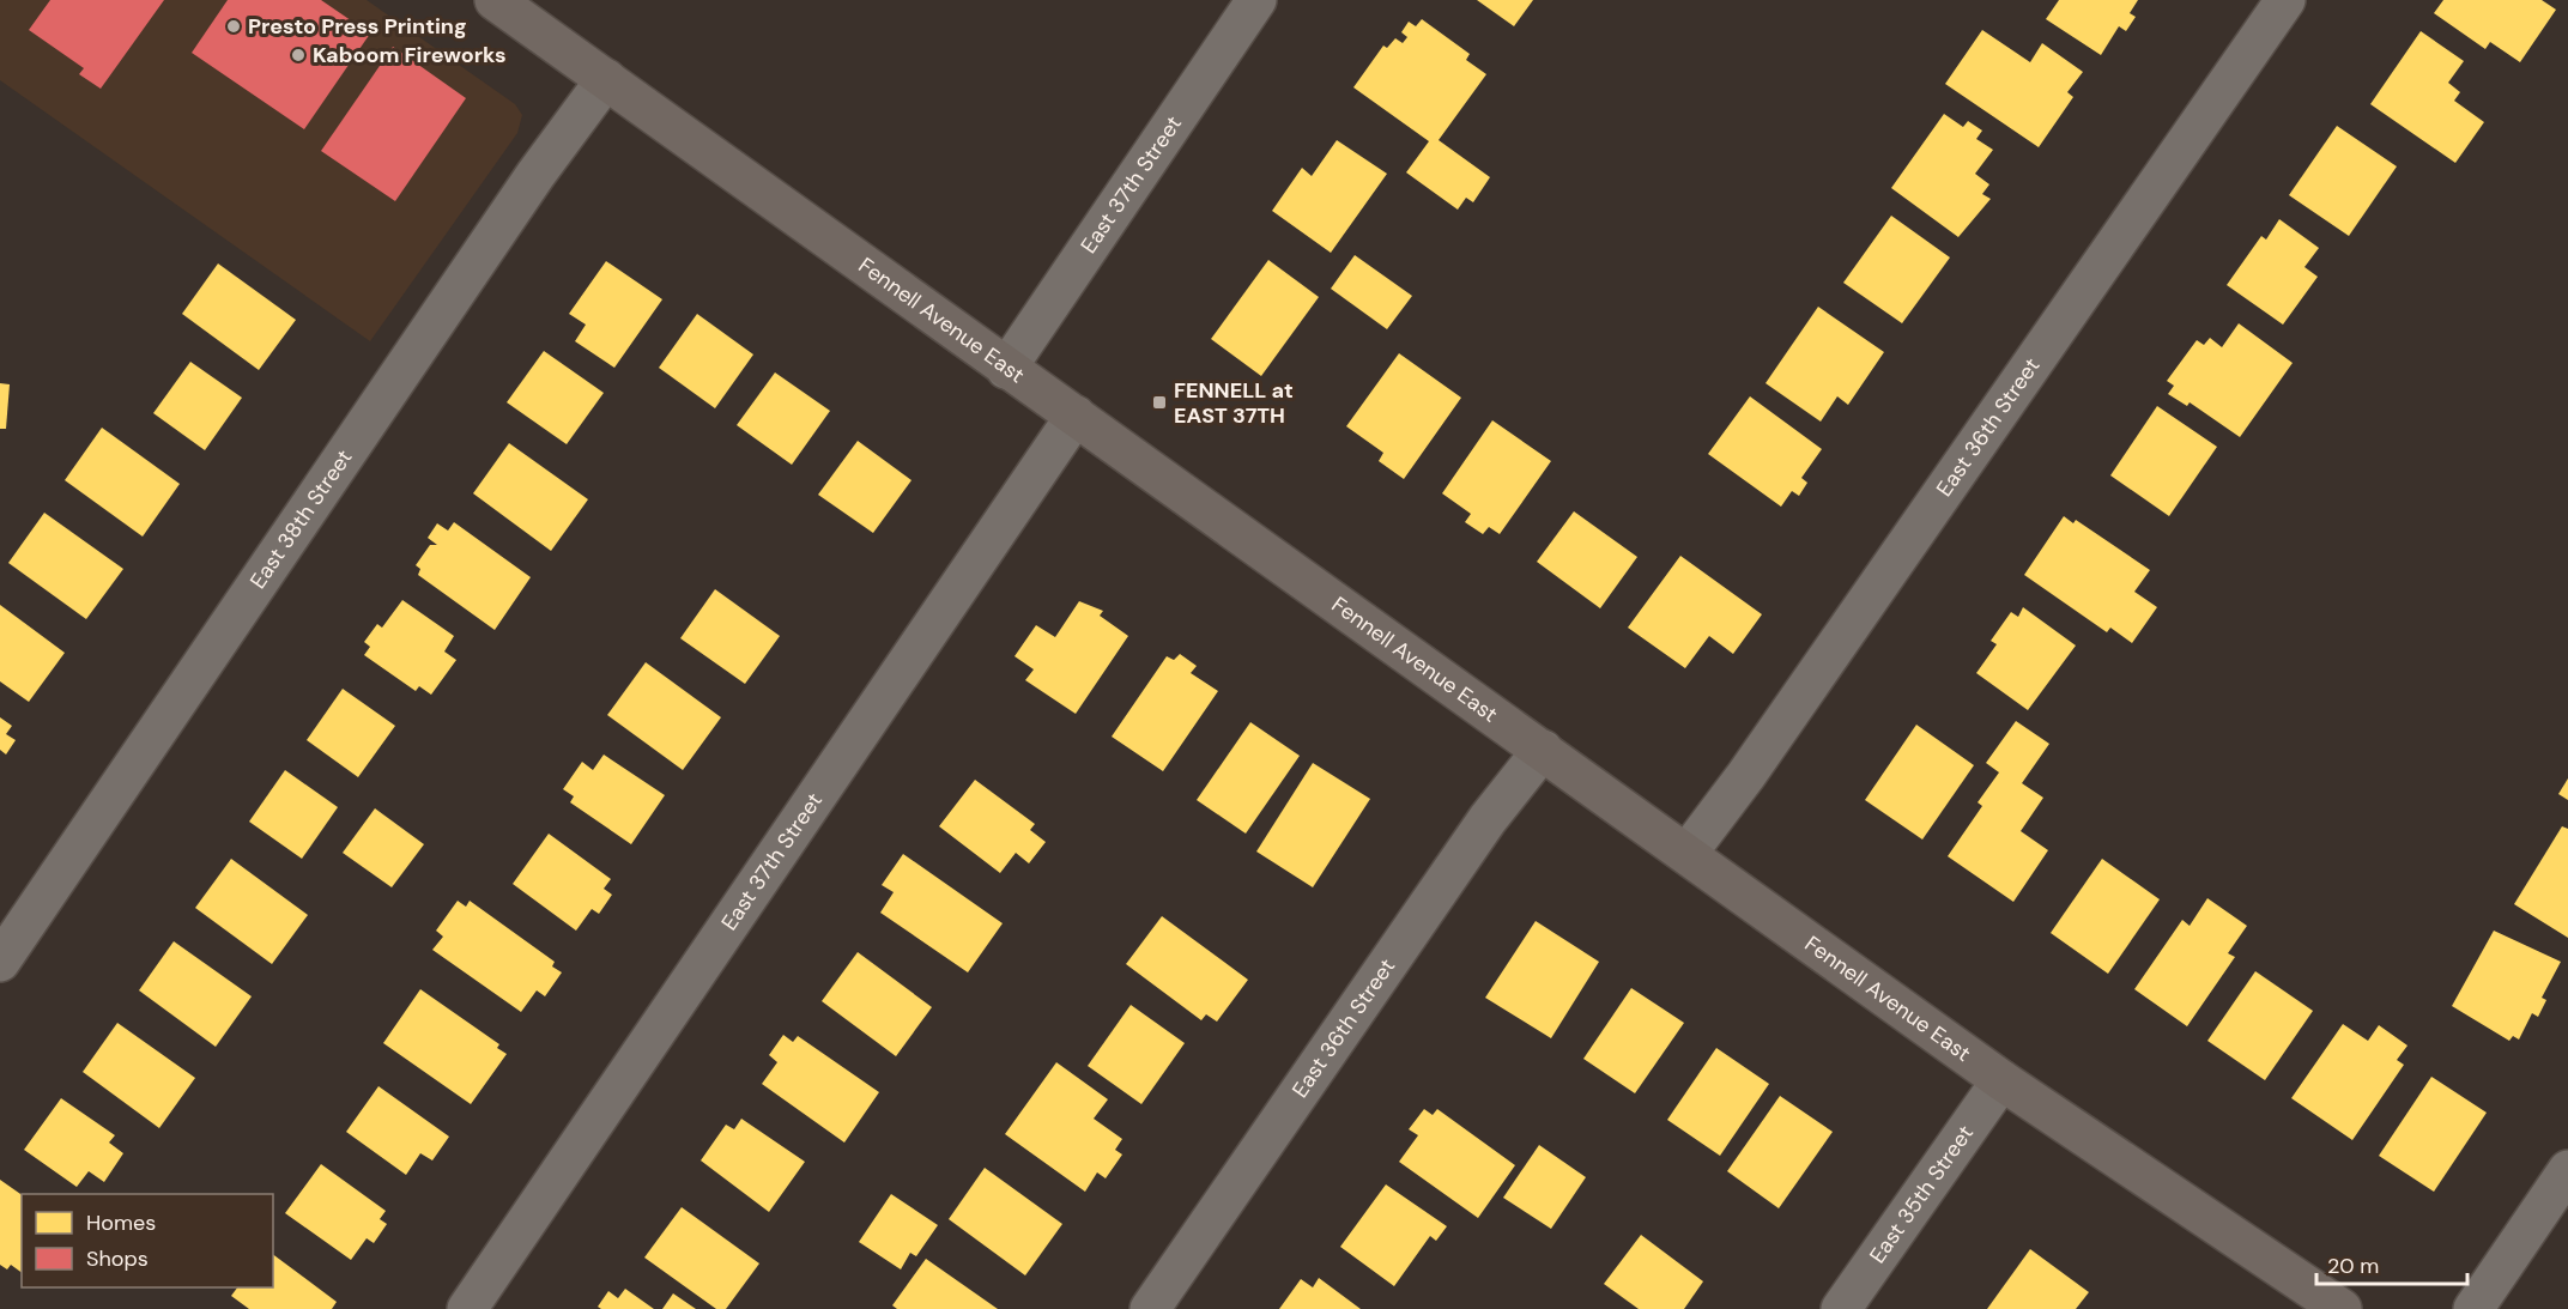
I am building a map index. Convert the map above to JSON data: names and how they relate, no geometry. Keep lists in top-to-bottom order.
{
  "streets": {
    "main road": ["Fennell Avenue East"],
    "street": [
      "East 37th Street",
      "East 36th Street",
      "East 38th Street",
      "East 35th Street"
    ]
  },
  "crossings": [
    ["East 37th Street", "Fennell Avenue East"],
    ["Fennell Avenue East", "East 36th Street"],
    ["Fennell Avenue East", "East 38th Street"],
    ["Fennell Avenue East", "East 35th Street"]
  ],
  "places": {
    "other": ["Presto Press Printing", "Kaboom Fireworks"],
    "transit": ["FENNELL at EAST 37TH"]
  },
  "legend": ["Homes", "Shops"],
  "scale_bar": "20 m"
}
